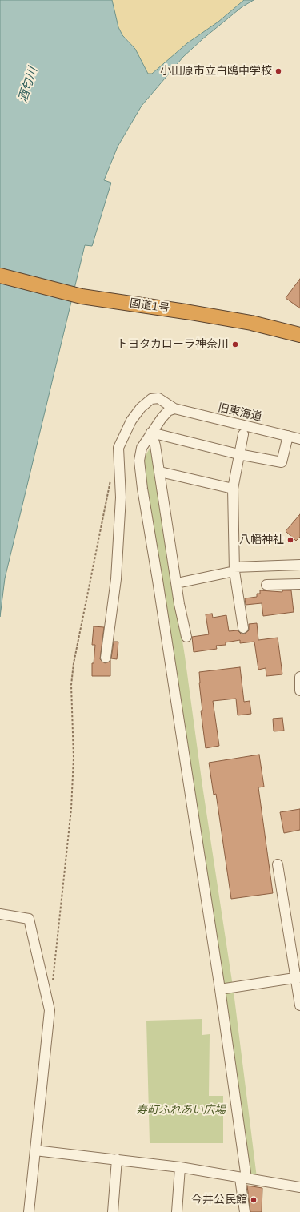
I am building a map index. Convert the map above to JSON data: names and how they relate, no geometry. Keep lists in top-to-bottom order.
{
  "streets": {
    "highway": ["国道1号"],
    "street": ["旧東海道"]
  },
  "water": ["酒匂川"],
  "parks": ["寿町ふれあい広場"],
  "places": [
    "小田原市立白鴎中学校",
    "トヨタカローラ神奈川",
    "八幡神社",
    "今井公民館"
  ]
}
